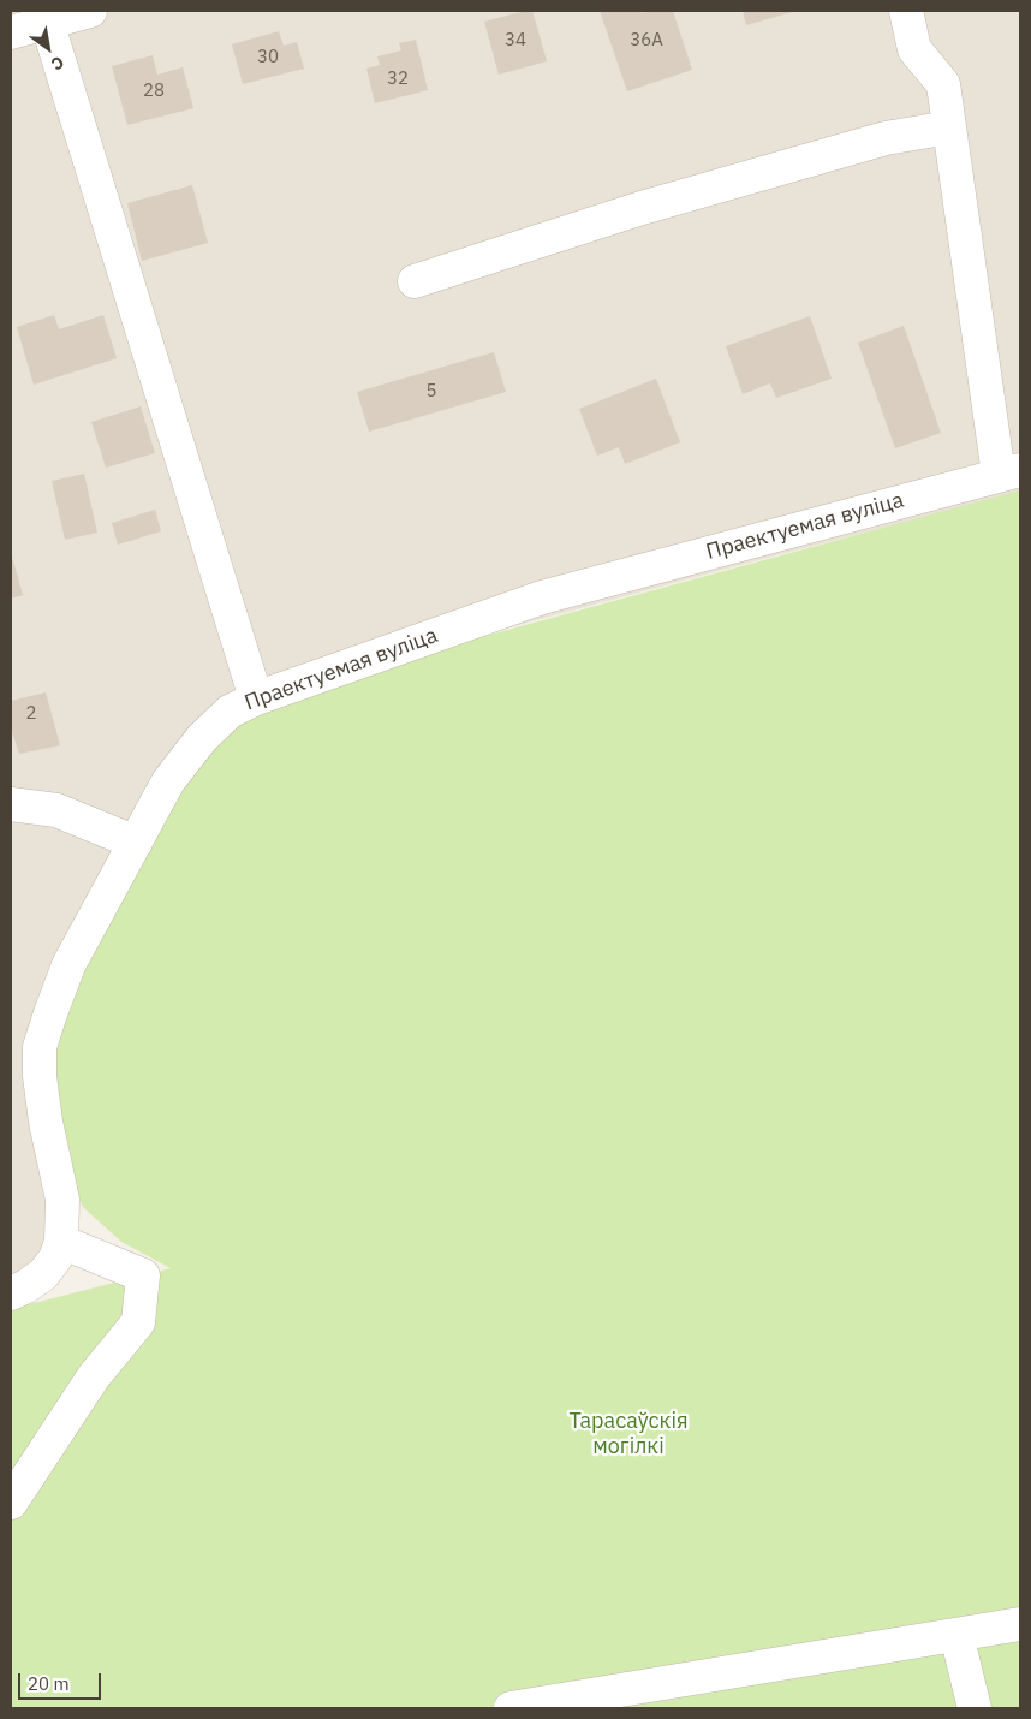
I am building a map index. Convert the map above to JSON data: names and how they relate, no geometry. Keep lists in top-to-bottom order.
{
  "streets": {
    "street": ["Праектуемая вуліца"]
  },
  "parks": ["Тарасаўскія могілкі"],
  "house_numbers": [
    "34",
    "36А",
    "30",
    "32",
    "28",
    "5",
    "2"
  ],
  "scale_bar": "20 m",
  "north": "bottom right"
}
